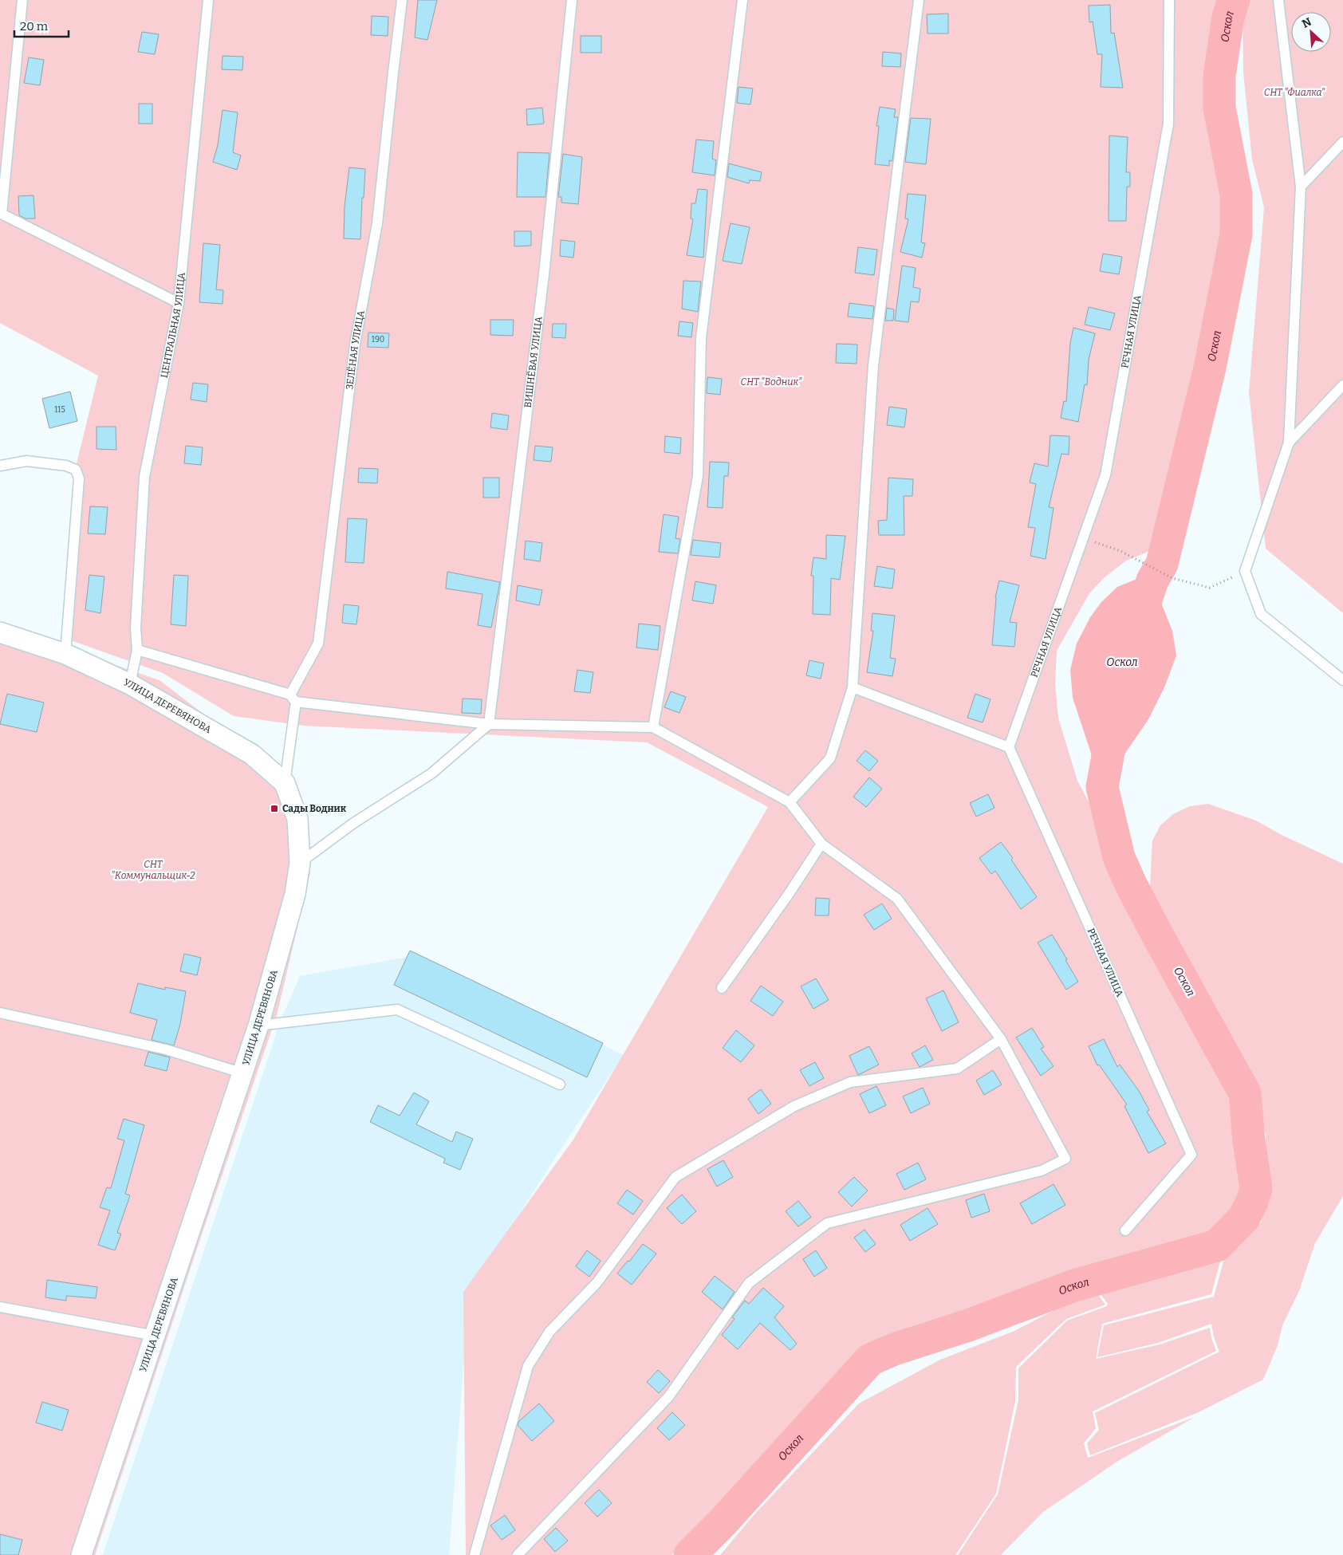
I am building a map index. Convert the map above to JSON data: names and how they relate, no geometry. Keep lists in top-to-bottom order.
{
  "streets": {
    "street": ["УЛИЦА ДЕРЕВЯНОВА"],
    "lane": [
      "ЦЕНТРАЛЬНАЯ УЛИЦА",
      "РЕЧНАЯ УЛИЦА",
      "ЗЕЛЁНАЯ УЛИЦА",
      "ВИШНЁВАЯ УЛИЦА"
    ]
  },
  "crossings": [
    ["ЦЕНТРАЛЬНАЯ УЛИЦА", "УЛИЦА ДЕРЕВЯНОВА"]
  ],
  "water": ["Оскол"],
  "parks": ["СНТ \"Фиалка\"", "СНТ \"Водник\"", "СНТ \"Коммунальщик-2"],
  "places": {
    "transit": ["Сады Водник"]
  },
  "house_numbers": ["190", "115"],
  "scale_bar": "20 m",
  "north": "top left"
}
